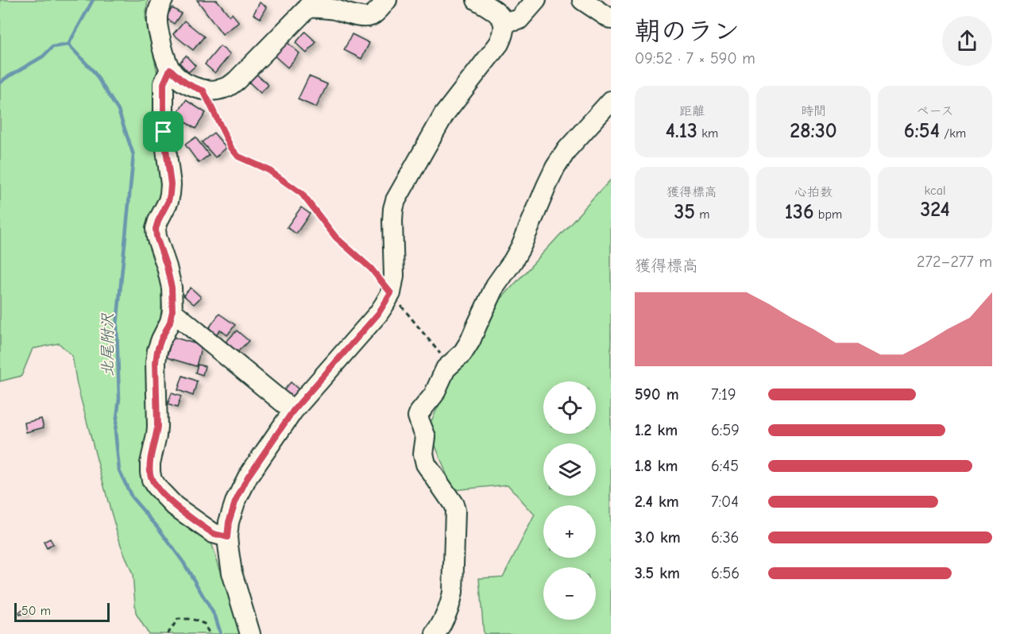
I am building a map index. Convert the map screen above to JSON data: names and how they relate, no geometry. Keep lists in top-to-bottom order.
{
  "water": ["北尾附沢"],
  "scale_bar": "50 m",
  "page": {
    "heading": ["朝のラン", "09:52 · 7 × 590 m"],
    "stats": [
      ["距離", "4.13 km"],
      ["時間", "28:30"],
      ["ペース", "6:54 /km"],
      ["獲得標高", "35 m"],
      ["心拍数", "136 bpm"],
      ["kcal", "324"]
    ],
    "chart": ["獲得標高", "272–277 m"],
    "list": [
      {
        "name": "590 m",
        "note": "7:19"
      },
      {
        "name": "1.2 km",
        "note": "6:59"
      },
      {
        "name": "1.8 km",
        "note": "6:45"
      },
      {
        "name": "2.4 km",
        "note": "7:04"
      },
      {
        "name": "3.0 km",
        "note": "6:36"
      },
      {
        "name": "3.5 km",
        "note": "6:56"
      }
    ],
    "map_buttons": ["+", "−"],
    "scale": "50 m"
  }
}
